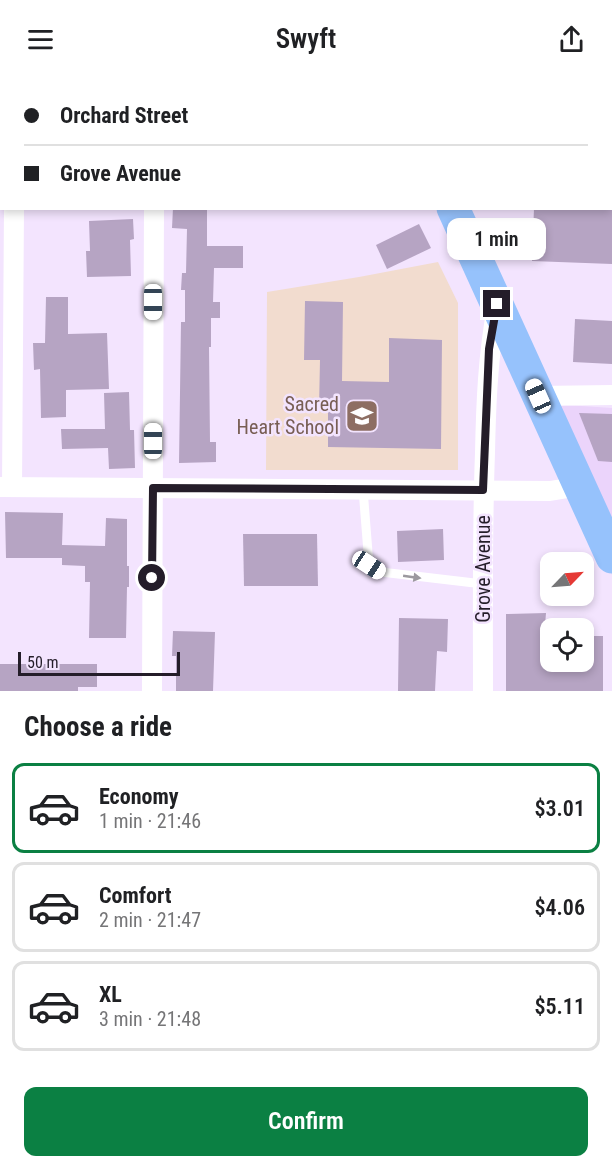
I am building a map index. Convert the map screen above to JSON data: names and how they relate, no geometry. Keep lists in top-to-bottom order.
{
  "streets": {
    "street": ["Grove Avenue"]
  },
  "places": {
    "school or university": ["Sacred Heart School"]
  },
  "scale_bar": "50 m",
  "north": "top right",
  "page": {
    "header": "Swyft",
    "banner": ["Orchard Street", "Grove Avenue"],
    "bubble": "1 min",
    "scale": "50 m",
    "heading": "Choose a ride",
    "list": [
      {
        "name": "Economy",
        "note": "1 min · 21:46",
        "value": "$3.01"
      },
      {
        "name": "Comfort",
        "note": "2 min · 21:47",
        "value": "$4.06"
      },
      {
        "name": "XL",
        "note": "3 min · 21:48",
        "value": "$5.11"
      }
    ],
    "buttons": "Confirm"
  }
}
